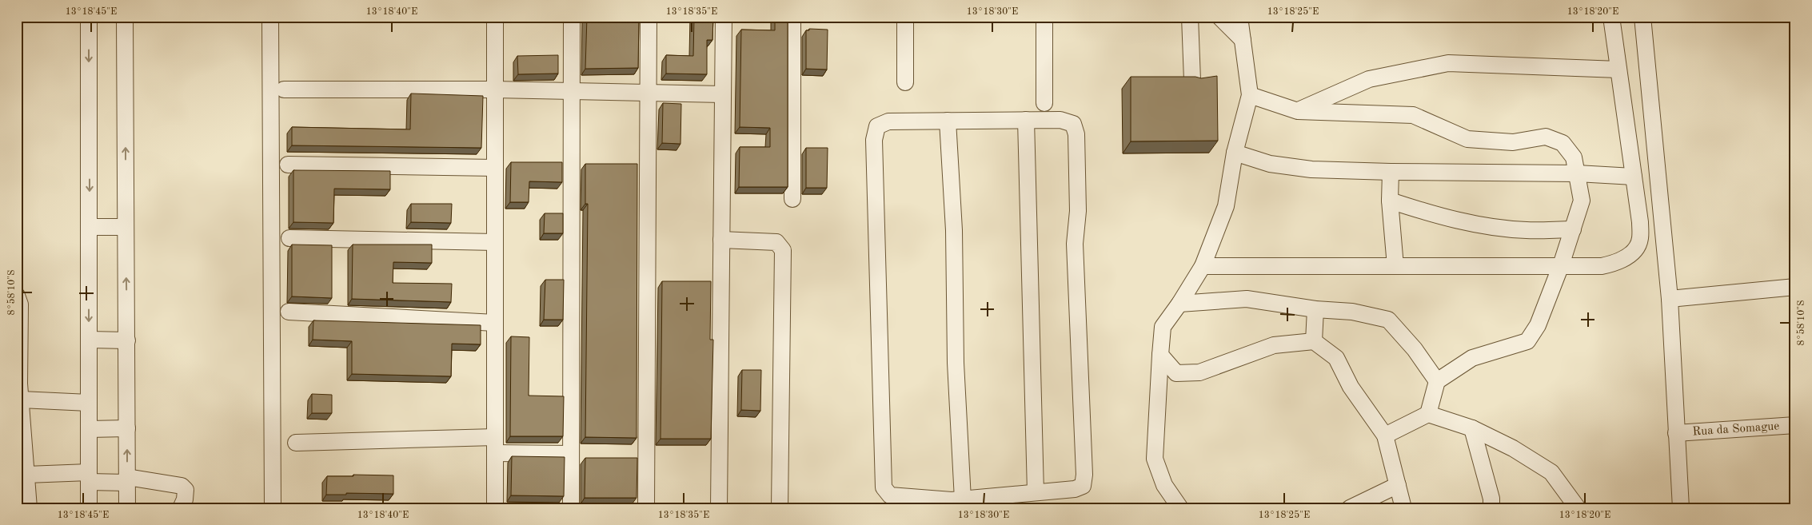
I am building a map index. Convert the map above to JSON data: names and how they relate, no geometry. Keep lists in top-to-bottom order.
{
  "streets": {
    "street": ["Rua da Somague"]
  },
  "coordinates": [
    "13°18'45\"E",
    "13°18'40\"E",
    "13°18'35\"E",
    "13°18'30\"E",
    "13°18'25\"E",
    "13°18'20\"E",
    "8°58'10\"S"
  ]
}
